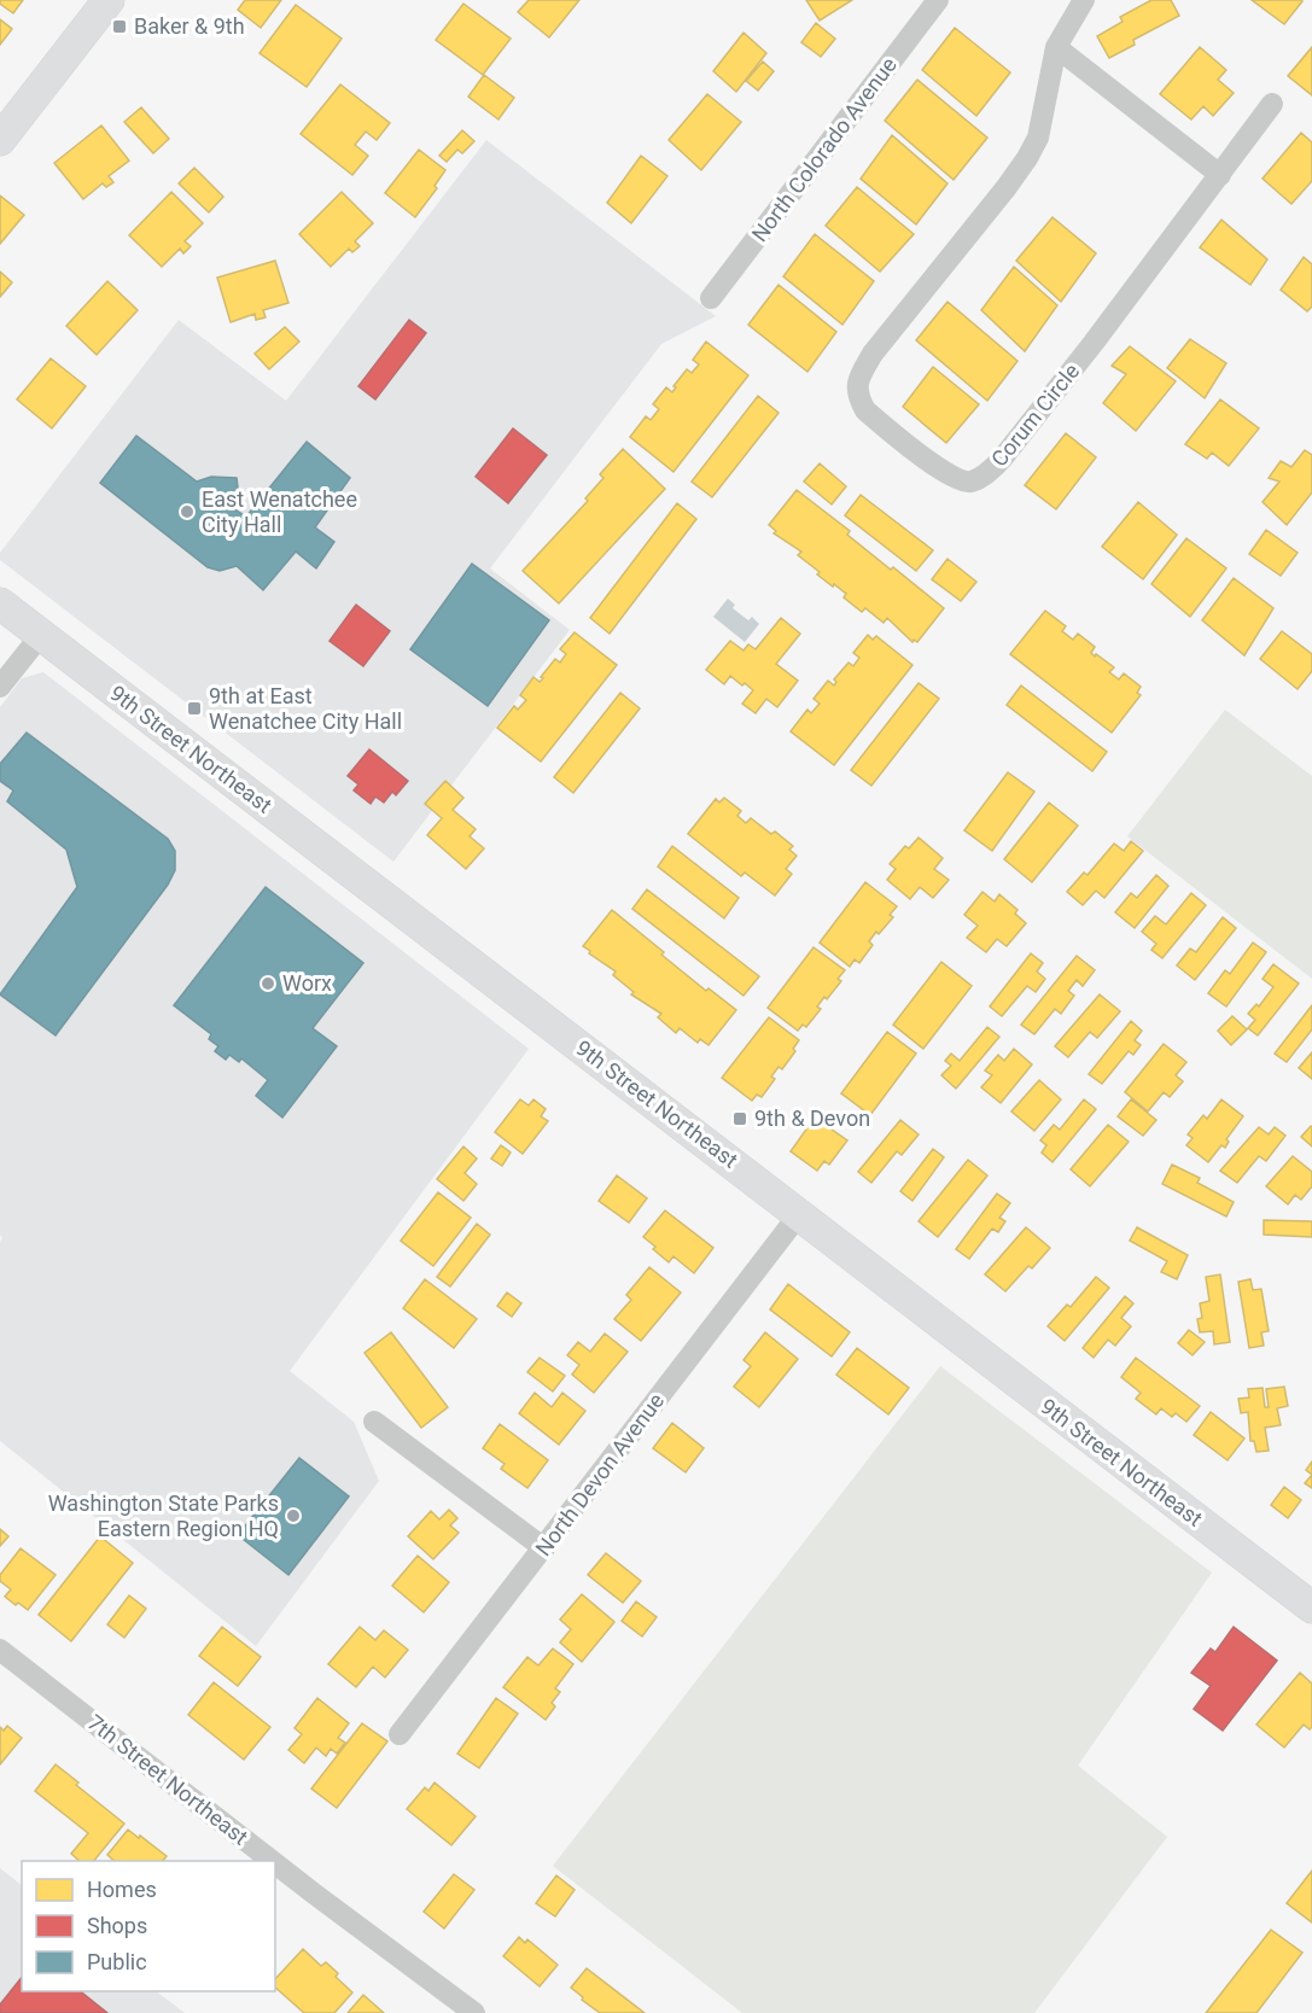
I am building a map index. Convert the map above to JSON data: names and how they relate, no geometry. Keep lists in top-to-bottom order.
{
  "streets": {
    "main road": ["9th Street Northeast"],
    "street": [
      "North Colorado Avenue",
      "Corum Circle",
      "North Devon Avenue",
      "7th Street Northeast"
    ]
  },
  "crossings": [
    ["9th Street Northeast", "North Devon Avenue"]
  ],
  "places": {
    "transit": ["Baker & 9th", "9th at East Wenatchee City Hall", "9th & Devon"],
    "other": ["East Wenatchee City Hall", "Worx", "Washington State Parks Eastern Region HQ"]
  },
  "legend": ["Homes", "Shops", "Public"]
}
